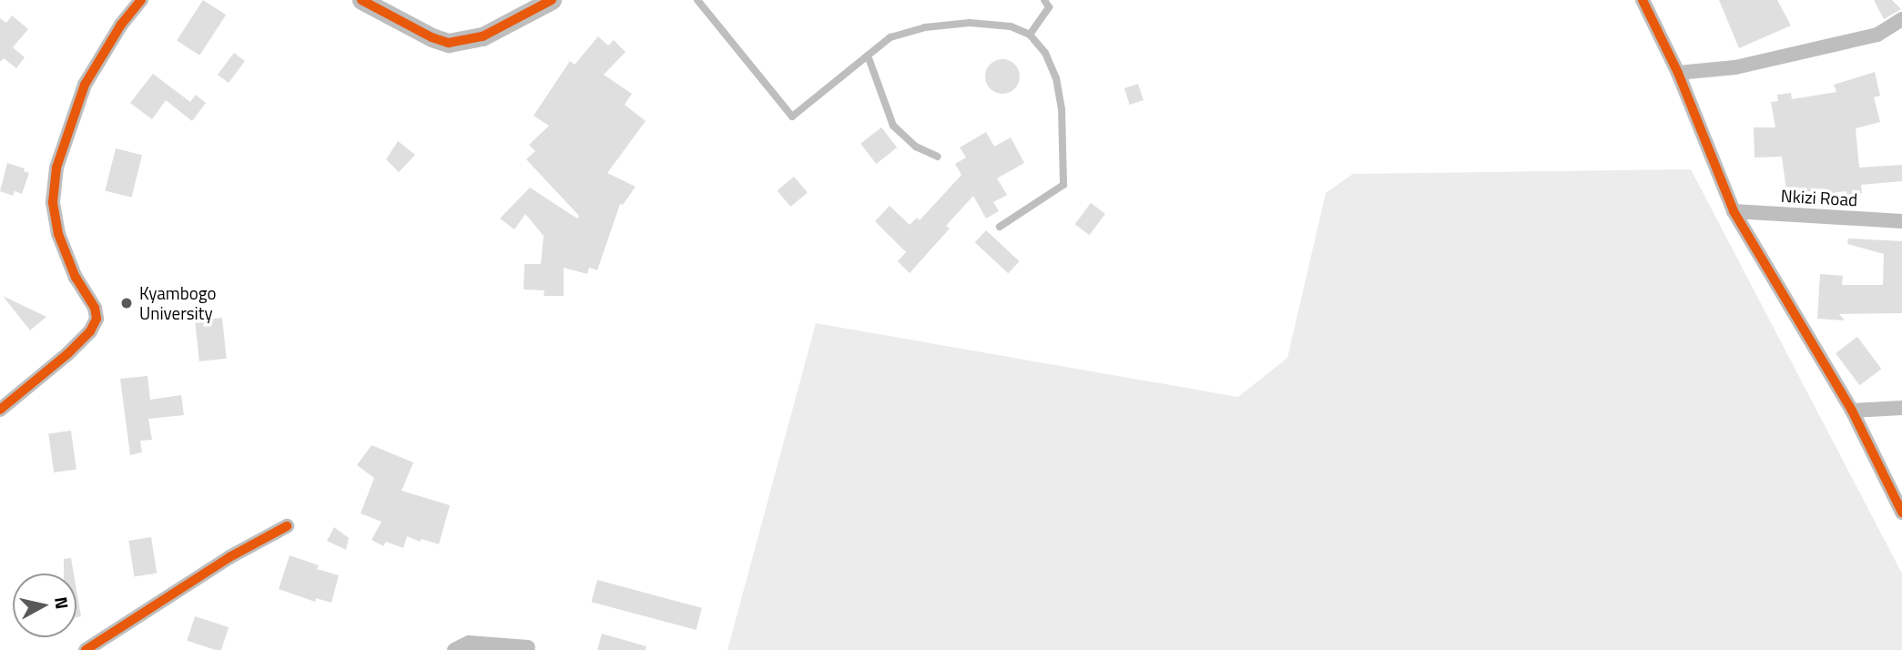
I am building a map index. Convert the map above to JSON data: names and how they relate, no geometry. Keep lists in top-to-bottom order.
{
  "streets": {
    "street": ["Nkizi Road"]
  },
  "places": ["Kyambogo University"],
  "north": "right"
}
